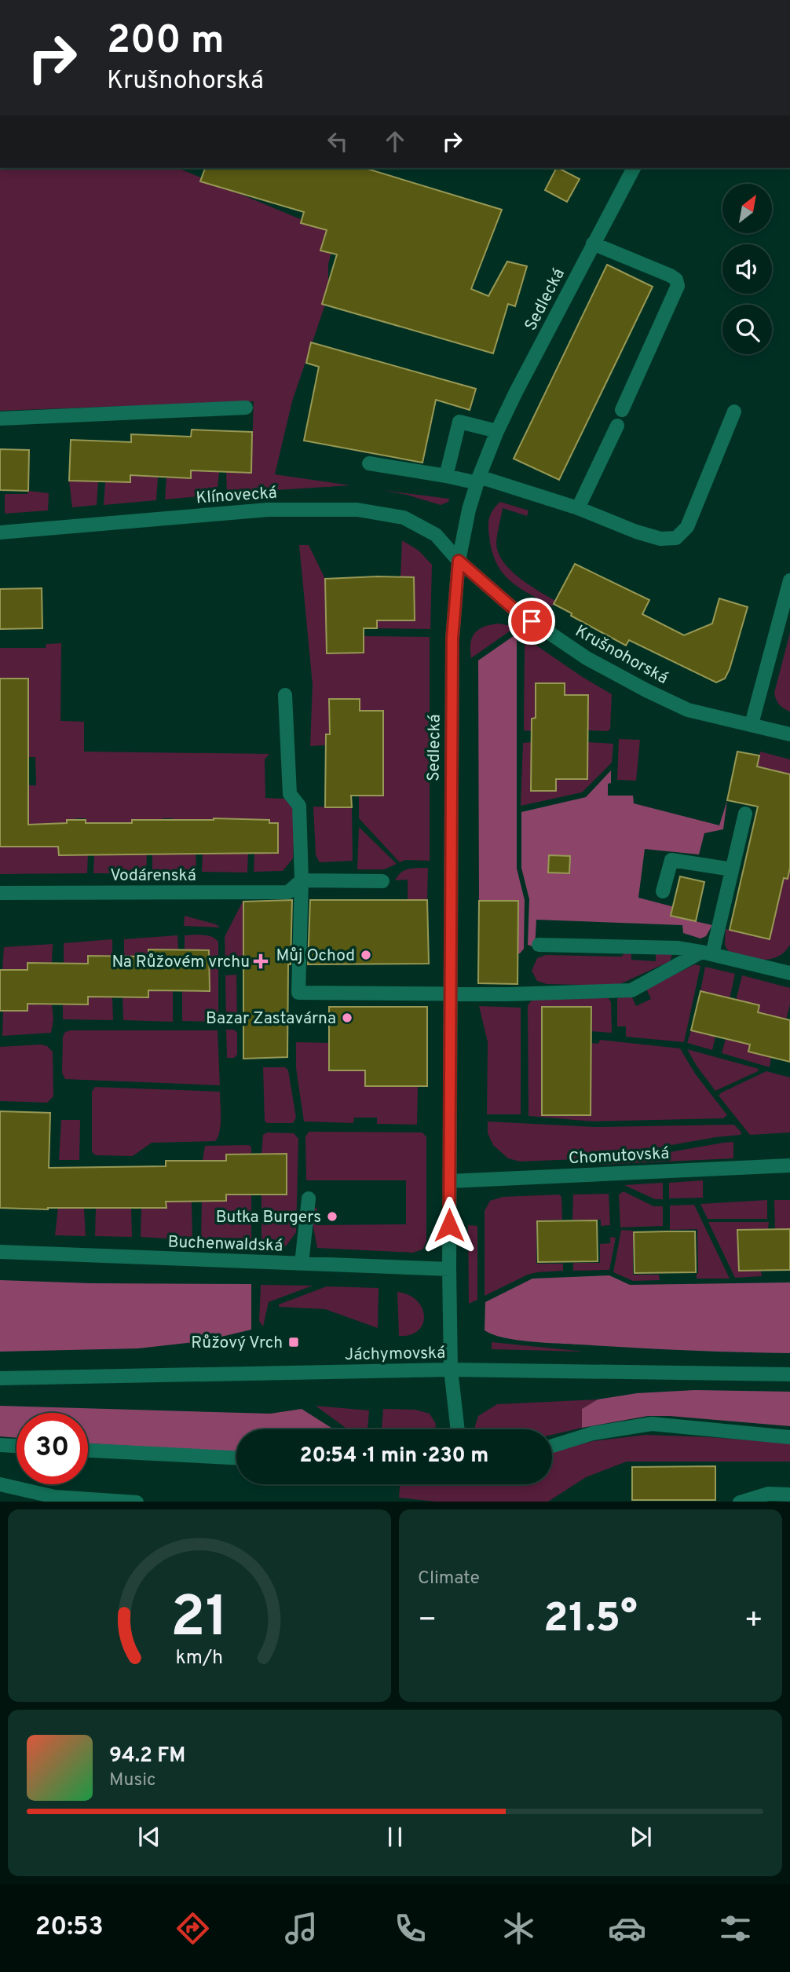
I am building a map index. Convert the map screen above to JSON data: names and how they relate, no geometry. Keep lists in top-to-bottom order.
{
  "streets": {
    "street": [
      "Sedlecká",
      "Klínovecká",
      "Krušnohorská",
      "Vodárenská",
      "Chomutovská",
      "Buchenwaldská",
      "Jáchymovská"
    ]
  },
  "crossings": [
    ["Sedlecká", "Klínovecká"],
    ["Sedlecká", "Krušnohorská"],
    ["Sedlecká", "Chomutovská"],
    ["Sedlecká", "Buchenwaldská"],
    ["Sedlecká", "Jáchymovská"],
    ["Klínovecká", "Krušnohorská"]
  ],
  "places": {
    "other": ["Můj Ochod", "Bazar Zastavárna", "Butka Burgers"],
    "health": ["Na Růžovém vrchu"],
    "transit": ["Růžový Vrch"]
  },
  "north": "top right",
  "page": {
    "turn": ["200 m", "Krušnohorská"],
    "limit": "30",
    "trip": "20:54 · 1 min · 230 m",
    "tile": "Climate",
    "heat": ["−", "21.5°", "+"],
    "song": ["94.2 FM", "Music"],
    "tabs": "20:53",
    "gauge": ["21", "km/h"]
  }
}
